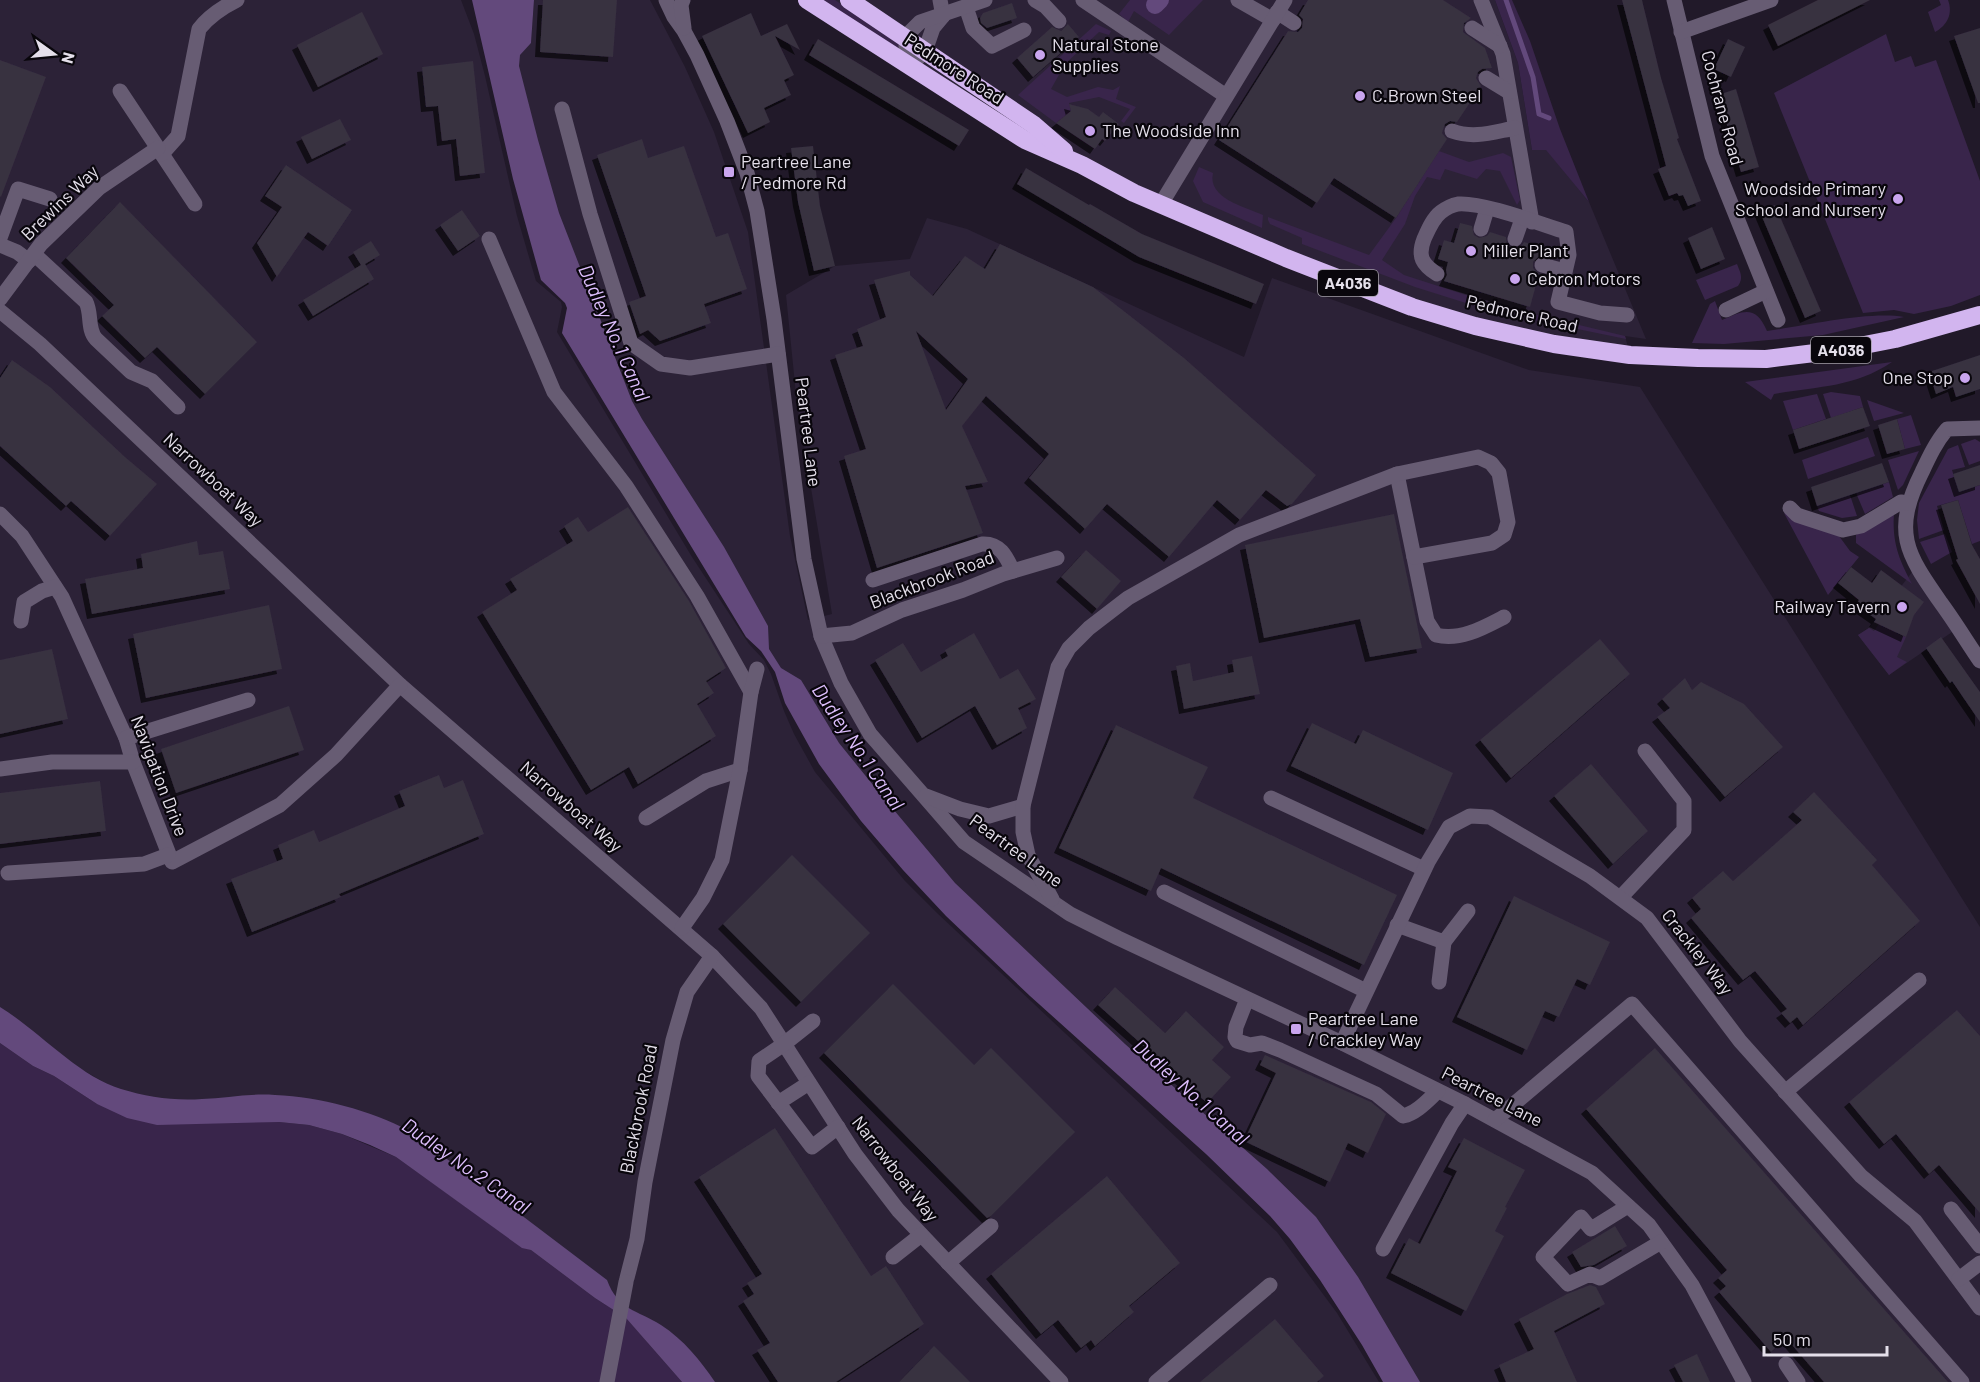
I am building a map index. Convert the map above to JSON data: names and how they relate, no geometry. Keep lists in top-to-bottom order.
{
  "streets": {
    "highway": ["Pedmore Road", "A4036"],
    "street": [
      "Cochrane Road",
      "Brewins Way",
      "Peartree Lane",
      "Narrowboat Way",
      "Blackbrook Road",
      "Navigation Drive",
      "Crackley Way"
    ]
  },
  "crossings": [
    ["Peartree Lane", "Blackbrook Road"],
    ["Peartree Lane", "Crackley Way"],
    ["Narrowboat Way", "Blackbrook Road"],
    ["Narrowboat Way", "Navigation Drive"]
  ],
  "water": ["Dudley No.1 Canal", "Dudley No.2 Canal"],
  "places": {
    "other": [
      "Natural Stone Supplies",
      "C.Brown Steel",
      "The Woodside Inn",
      "Woodside Primary School and Nursery",
      "Miller Plant",
      "Cebron Motors",
      "One Stop",
      "Railway Tavern"
    ],
    "transit": ["Peartree Lane / Pedmore Rd", "Peartree Lane / Crackley Way"]
  },
  "scale_bar": "50 m",
  "north": "right"
}
